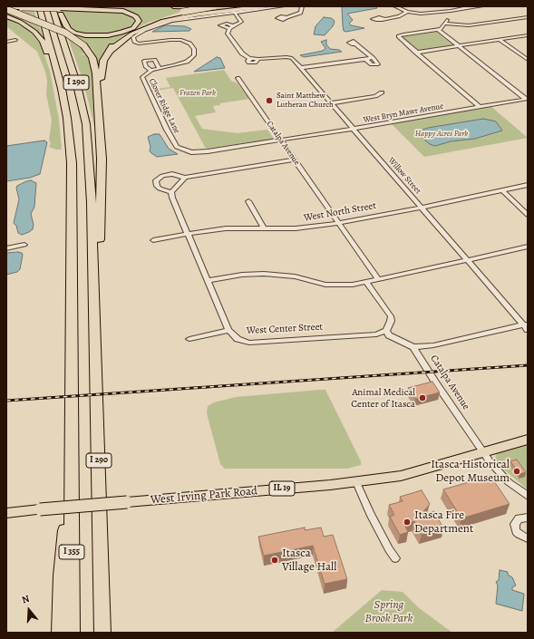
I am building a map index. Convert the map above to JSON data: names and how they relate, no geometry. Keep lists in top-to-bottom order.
{
  "streets": {
    "highway": ["I 290", "I 355"],
    "main road": ["IL 19", "West Irving Park Road"],
    "street": [
      "Clover Ridge Lane",
      "West Bryn Mawr Avenue",
      "Catalpa Avenue",
      "Willow Street",
      "West North Street",
      "West Center Street"
    ]
  },
  "crossings": [
    ["I 290", "I 355"],
    ["Clover Ridge Lane", "West Bryn Mawr Avenue"],
    ["Clover Ridge Lane", "Catalpa Avenue"],
    ["Clover Ridge Lane", "Willow Street"],
    ["West Bryn Mawr Avenue", "Catalpa Avenue"],
    ["West Bryn Mawr Avenue", "Willow Street"],
    ["Catalpa Avenue", "West North Street"],
    ["Catalpa Avenue", "West Irving Park Road"],
    ["Willow Street", "West North Street"]
  ],
  "parks": ["Frazen Park", "Happy Acres Park", "Spring Brook Park"],
  "places": [
    "Saint Matthew Lutheran Church",
    "Animal Medical Center of Itasca",
    "Itasca Historical Depot Museum",
    "Itasca Fire Department",
    "Itasca Village Hall"
  ],
  "north": "top"
}
